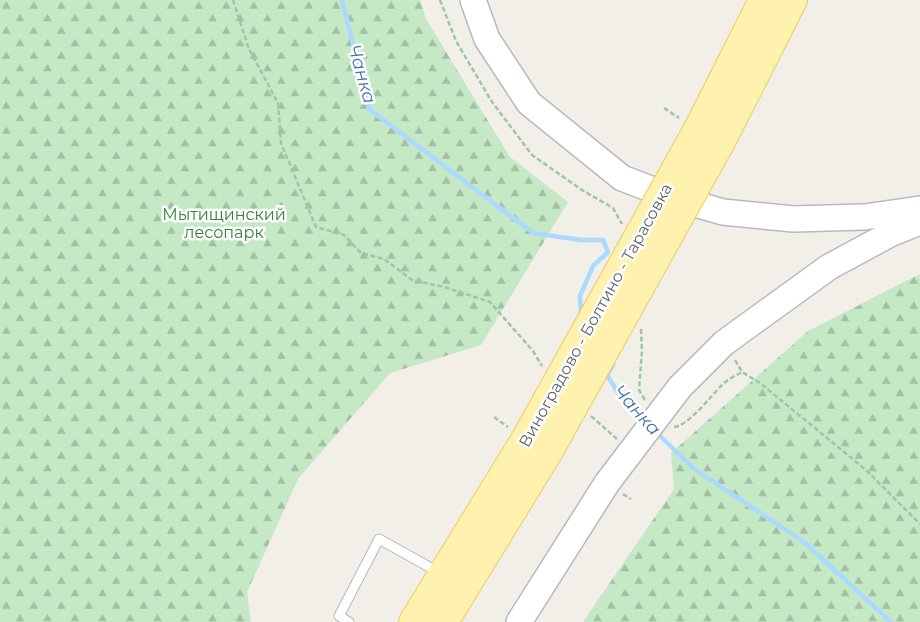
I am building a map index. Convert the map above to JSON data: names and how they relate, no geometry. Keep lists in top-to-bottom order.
{
  "streets": {
    "main road": ["Виноградово - Болтино - Тарасовка"]
  },
  "water": ["Чанка"],
  "parks": ["Мытищинский лесопарк"]
}
